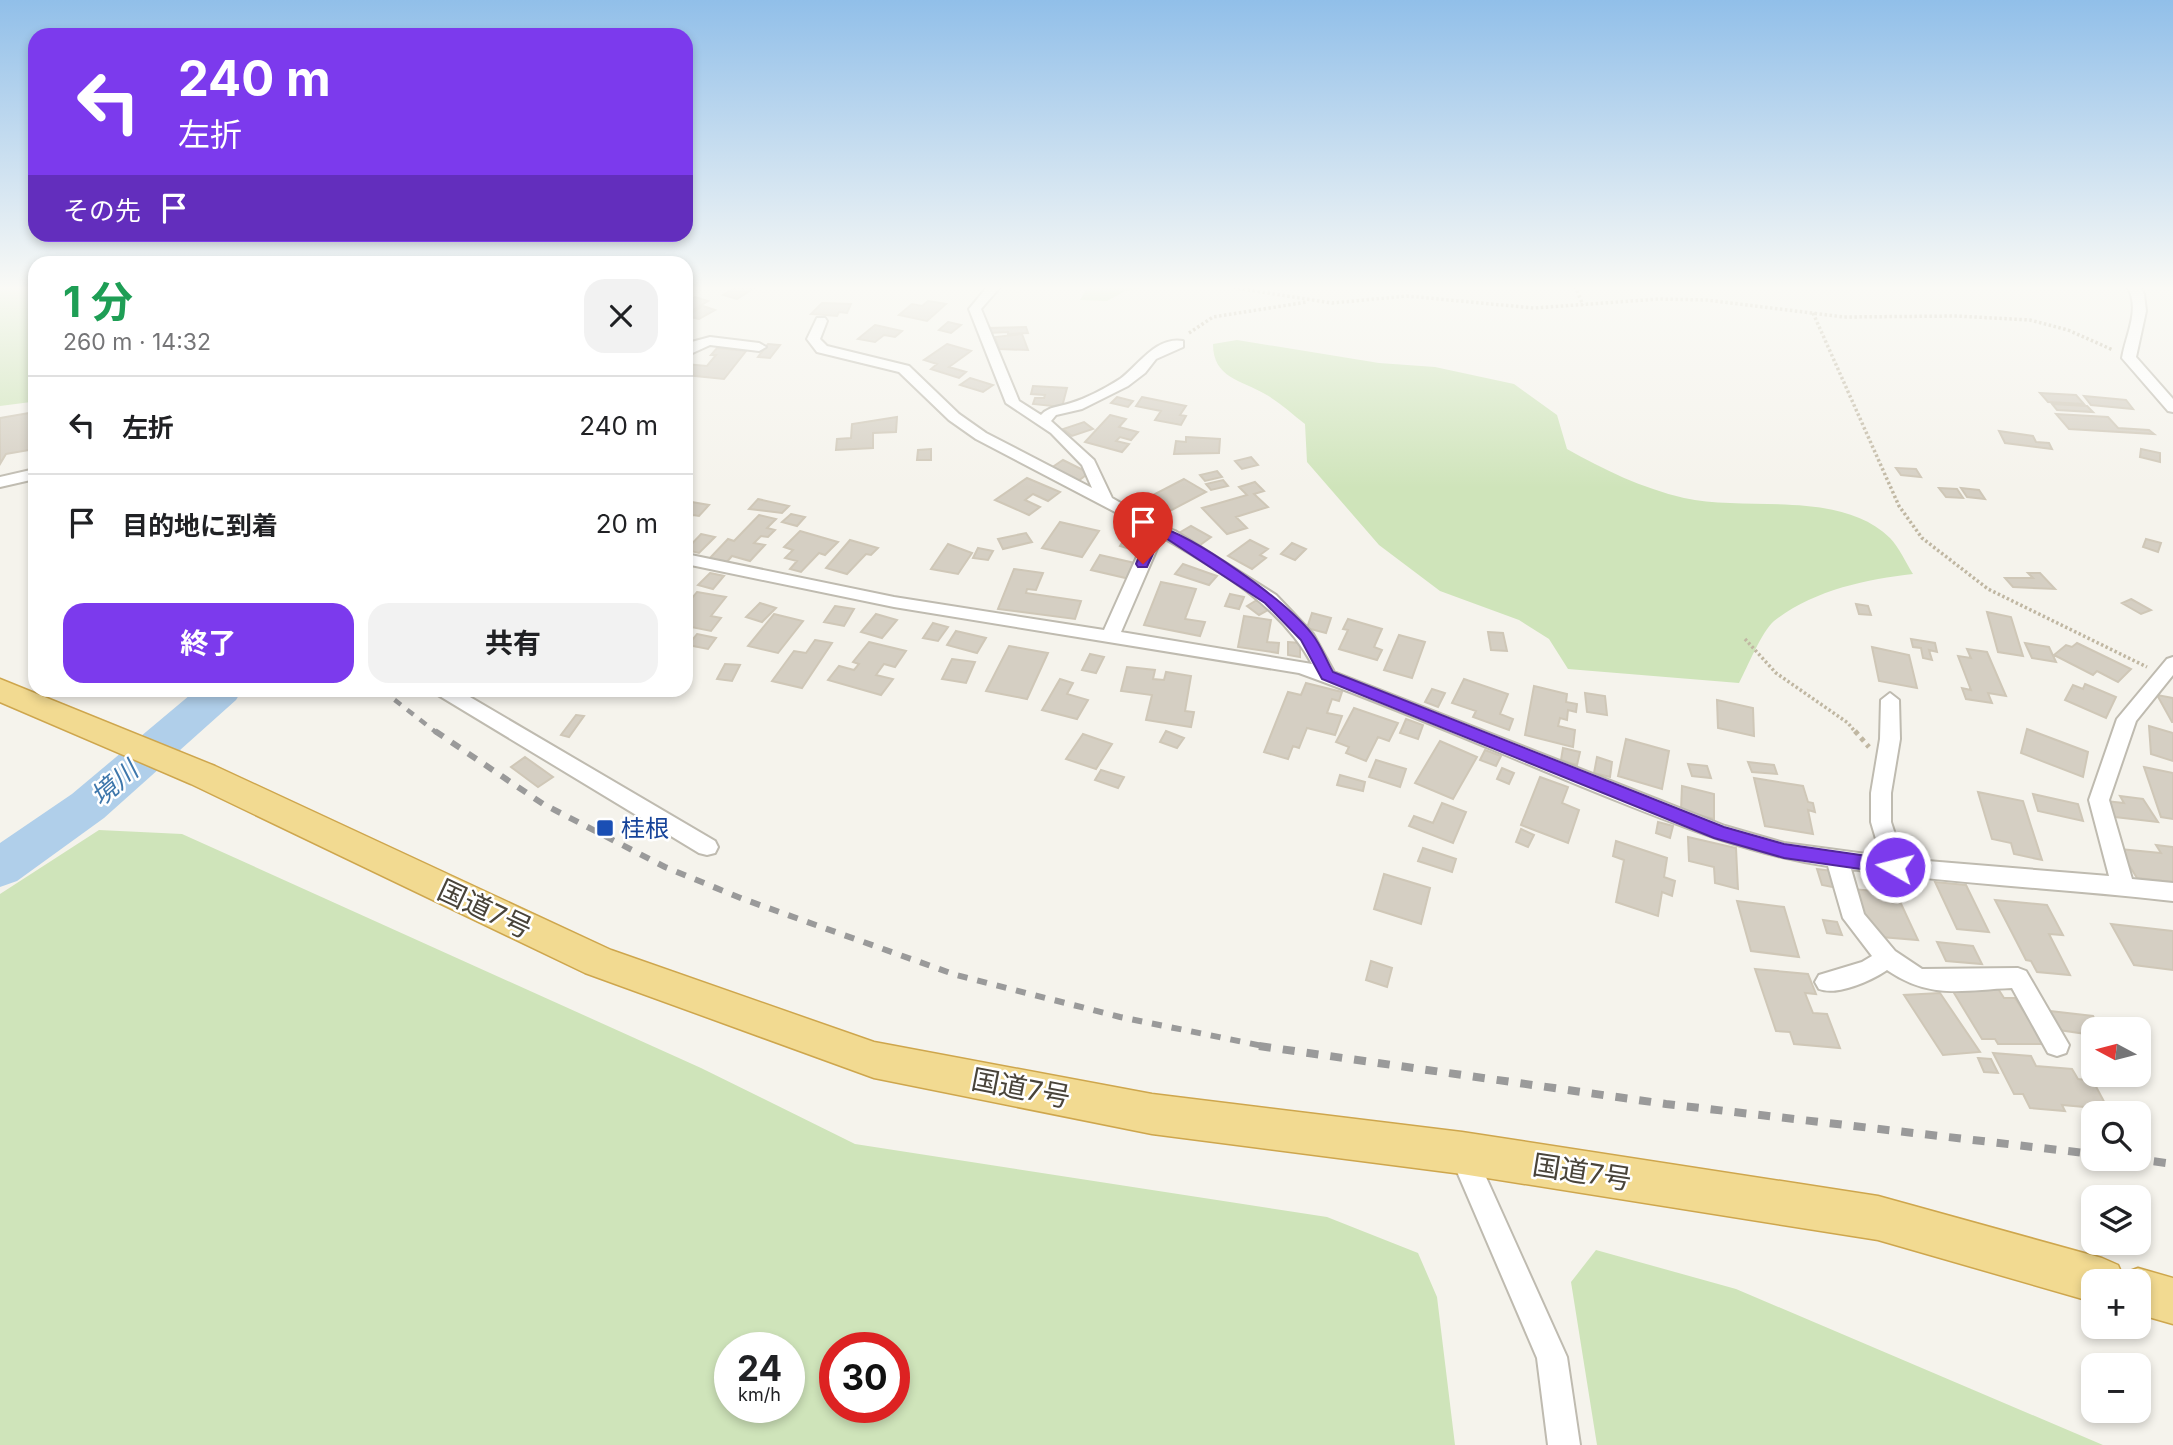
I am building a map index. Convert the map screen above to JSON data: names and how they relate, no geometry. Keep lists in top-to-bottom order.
{
  "streets": {
    "highway": ["国道7号"]
  },
  "water": ["境川"],
  "places": {
    "transit": ["桂根"]
  },
  "north": "left",
  "page": {
    "turn": ["240 m", "左折"],
    "then": "その先",
    "heading": ["1 分", "260 m · 14:32"],
    "list": [
      {
        "name": "左折",
        "value": "240 m"
      },
      {
        "name": "目的地に到着",
        "value": "20 m"
      }
    ],
    "buttons": ["終了", "共有"],
    "map_buttons": ["+", "−"],
    "speed": "24 km/h",
    "limit": "30"
  }
}
